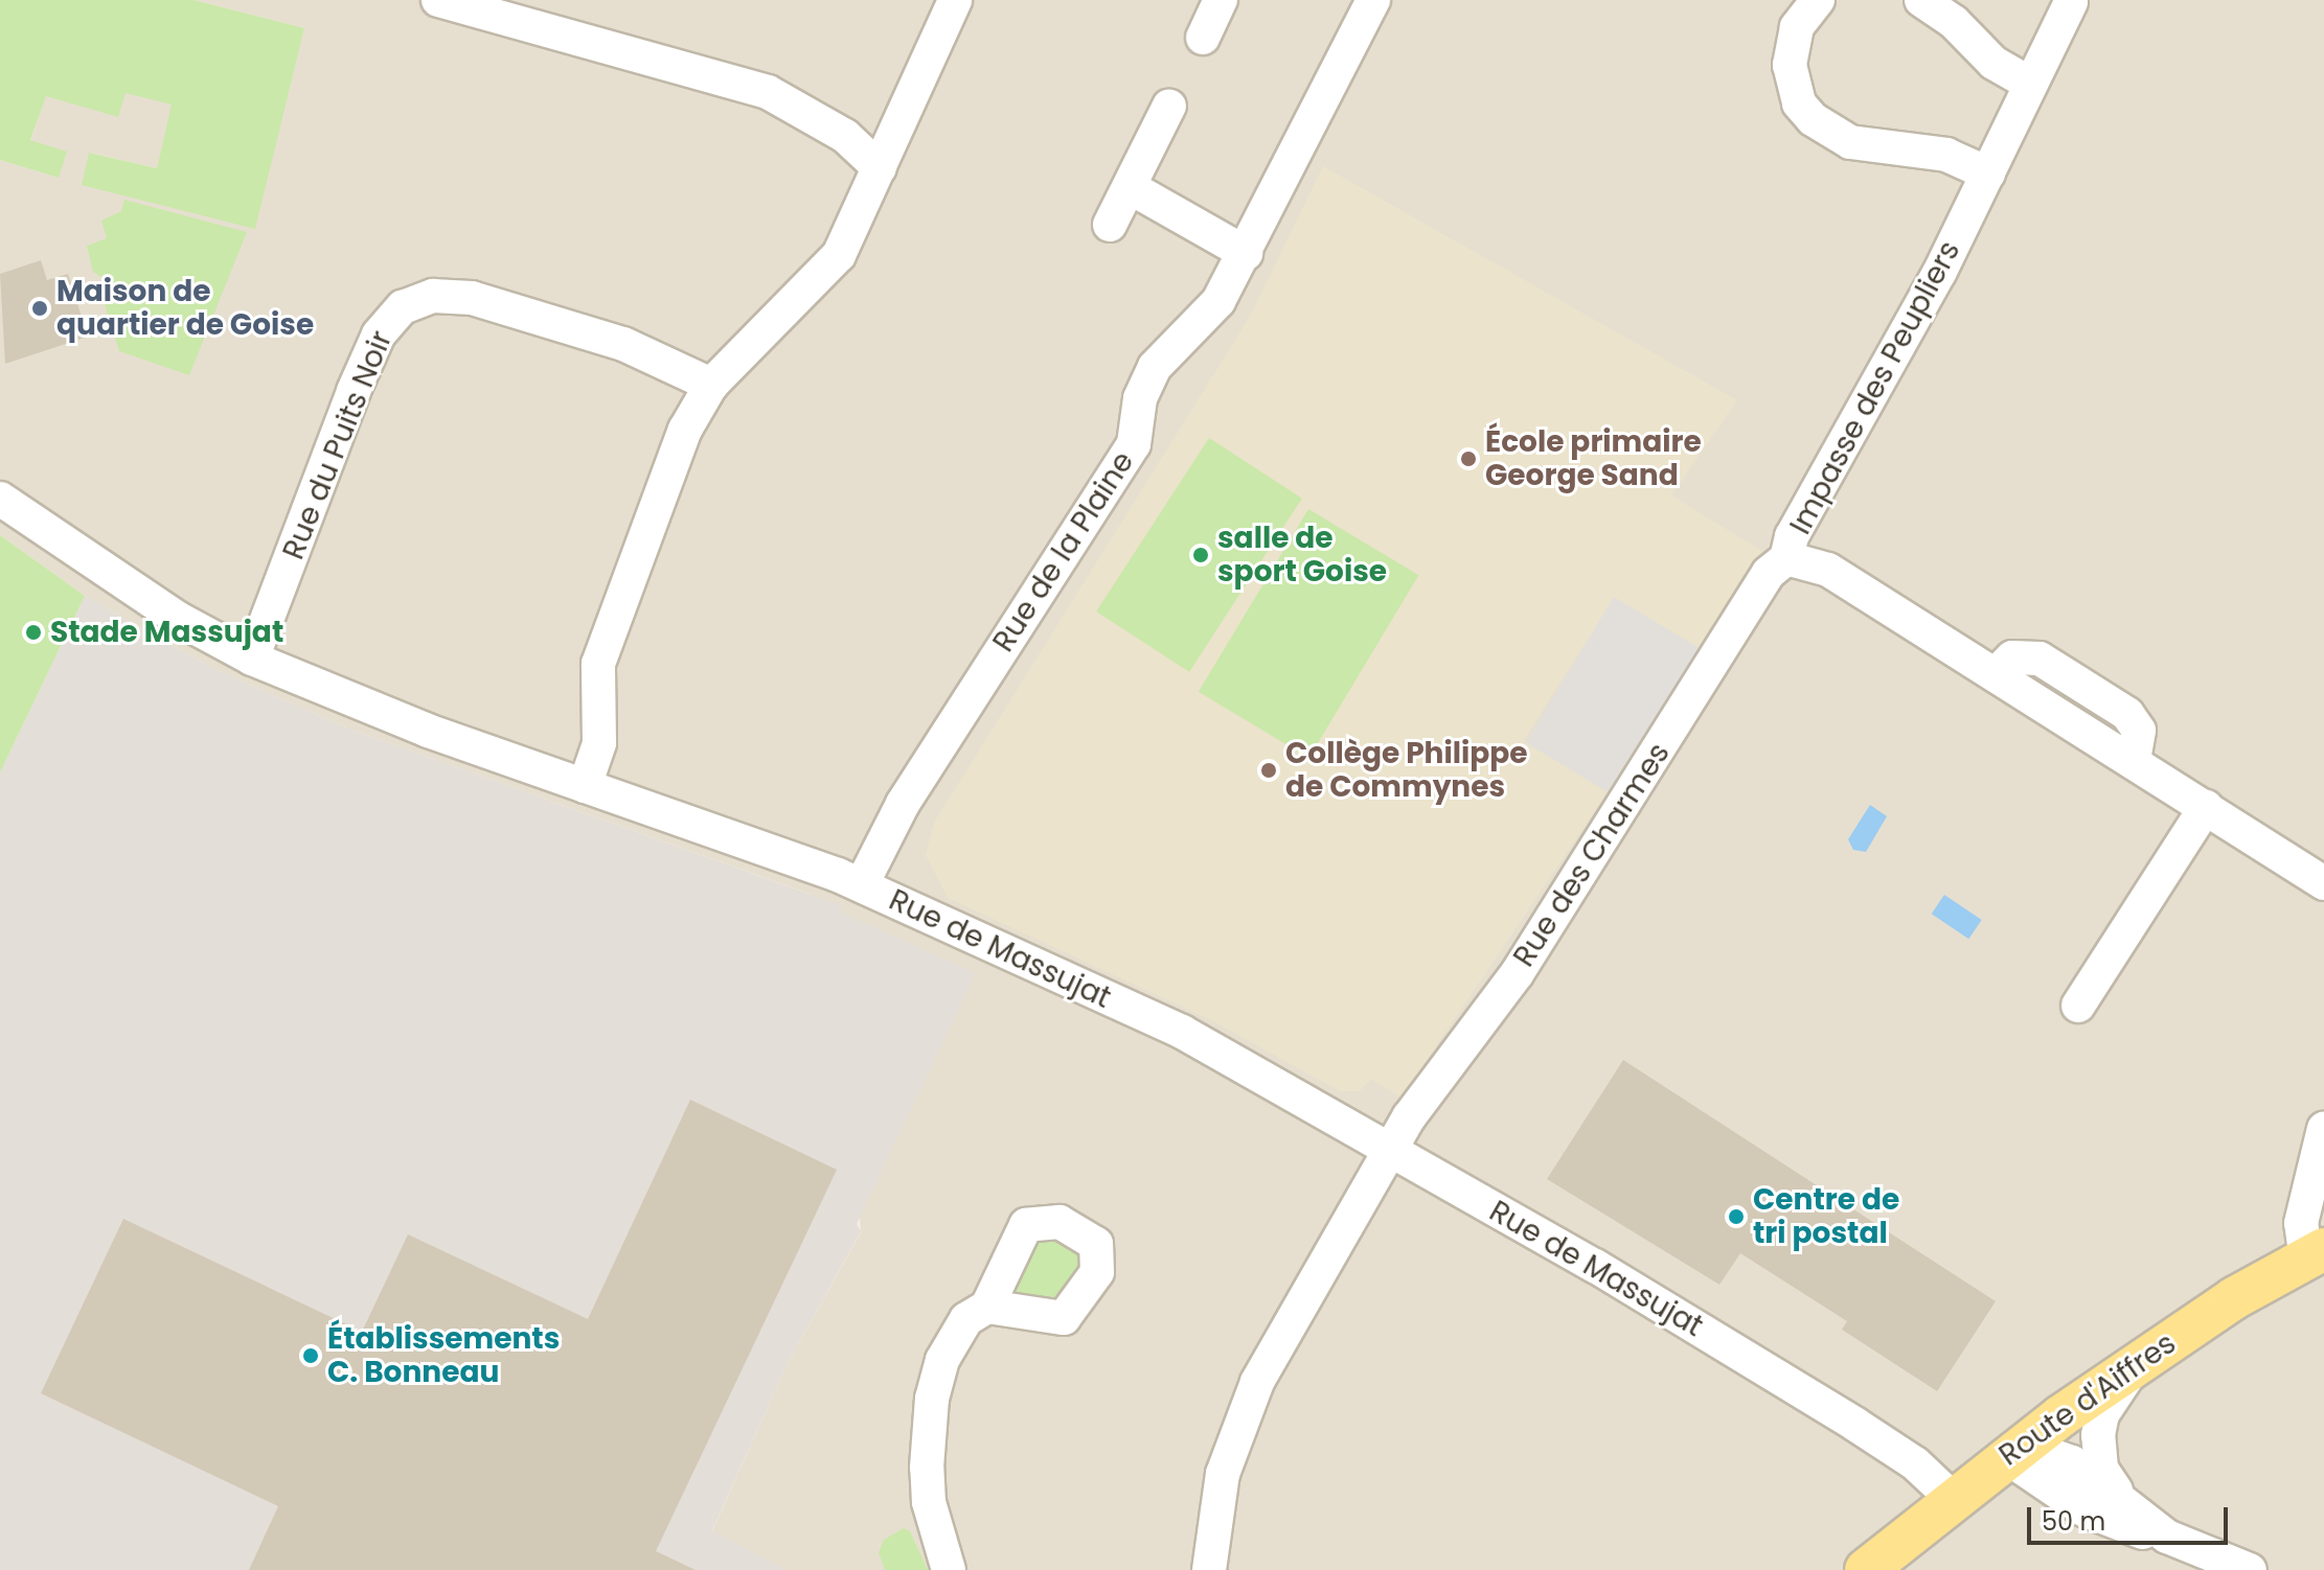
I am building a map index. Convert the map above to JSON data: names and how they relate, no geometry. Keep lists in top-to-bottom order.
{
  "streets": {
    "main road": ["Route d'Aiffres"],
    "street": [
      "Impasse des Peupliers",
      "Rue du Puits Noir",
      "Rue de la Plaine",
      "Rue des Charmes",
      "Rue de Massujat"
    ]
  },
  "crossings": [
    ["Impasse des Peupliers", "Rue des Charmes"],
    ["Rue du Puits Noir", "Rue de Massujat"],
    ["Rue de la Plaine", "Rue de Massujat"],
    ["Rue des Charmes", "Rue de Massujat"],
    ["Rue de Massujat", "Route d'Aiffres"]
  ],
  "places": [
    "Maison de quartier de Goise",
    "École primaire George Sand",
    "salle de sport Goise",
    "Stade Massujat",
    "Collège Philippe de Commynes",
    "Centre de tri postal",
    "Établissements C. Bonneau"
  ],
  "scale_bar": "50 m"
}
